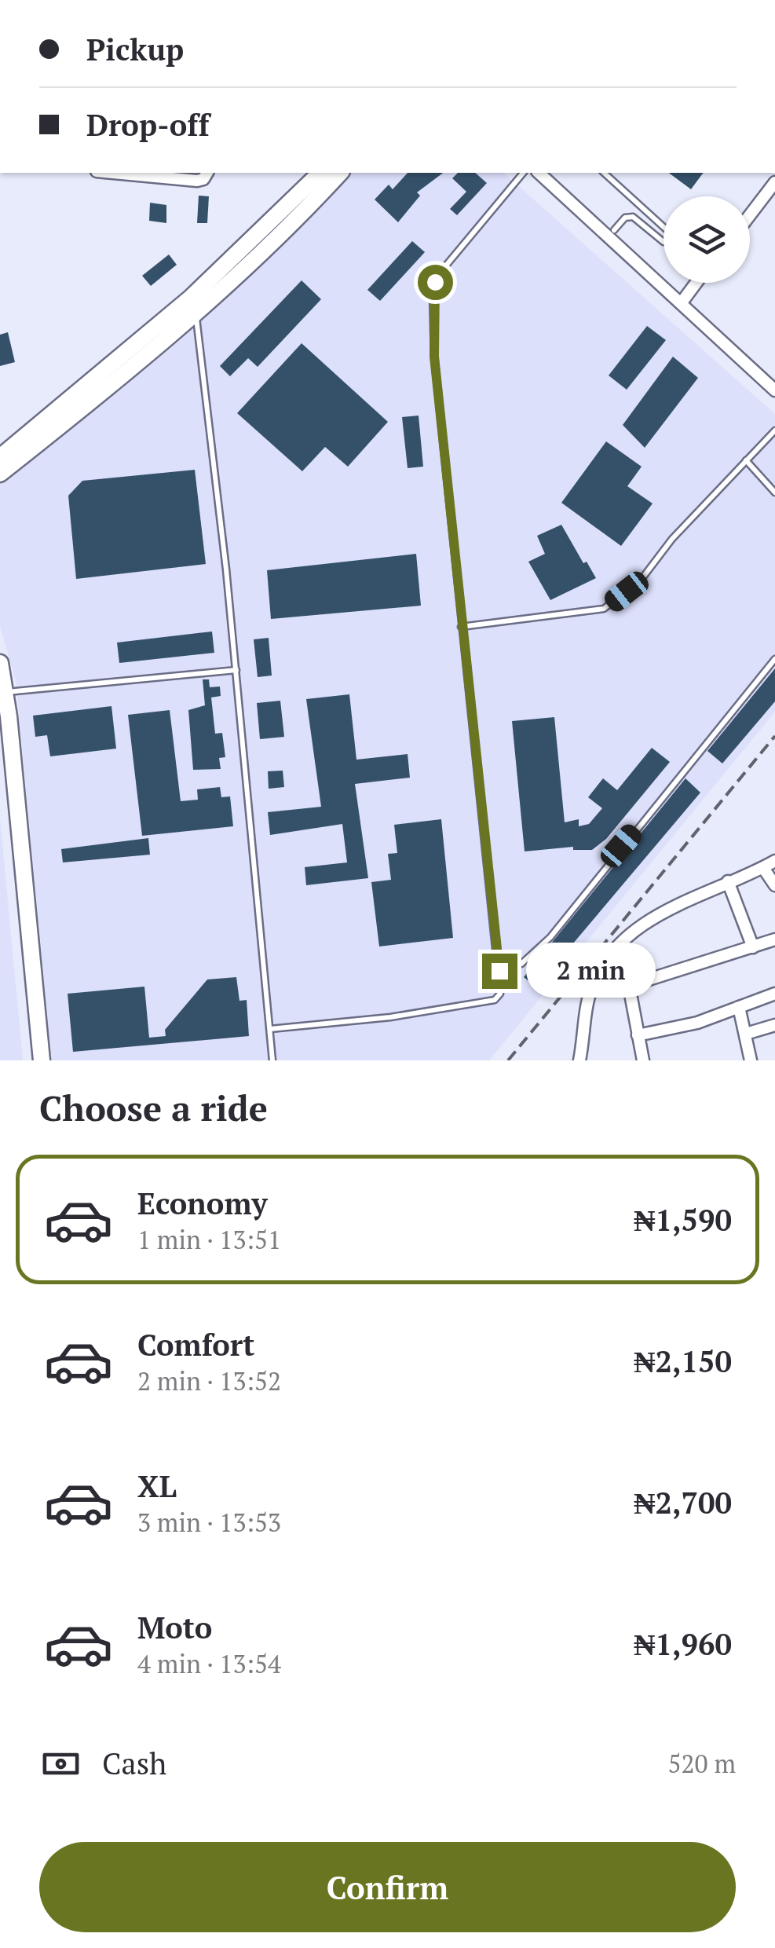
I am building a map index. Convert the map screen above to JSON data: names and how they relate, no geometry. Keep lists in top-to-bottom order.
{
  "page": {
    "banner": ["Pickup", "Drop-off"],
    "bubble": "2 min",
    "heading": "Choose a ride",
    "list": [
      {
        "name": "Economy",
        "note": "1 min · 13:51",
        "value": "₦1,590"
      },
      {
        "name": "Comfort",
        "note": "2 min · 13:52",
        "value": "₦2,150"
      },
      {
        "name": "XL",
        "note": "3 min · 13:53",
        "value": "₦2,700"
      },
      {
        "name": "Moto",
        "note": "4 min · 13:54",
        "value": "₦1,960"
      }
    ],
    "pay": ["Cash", "520 m"],
    "buttons": "Confirm"
  }
}
